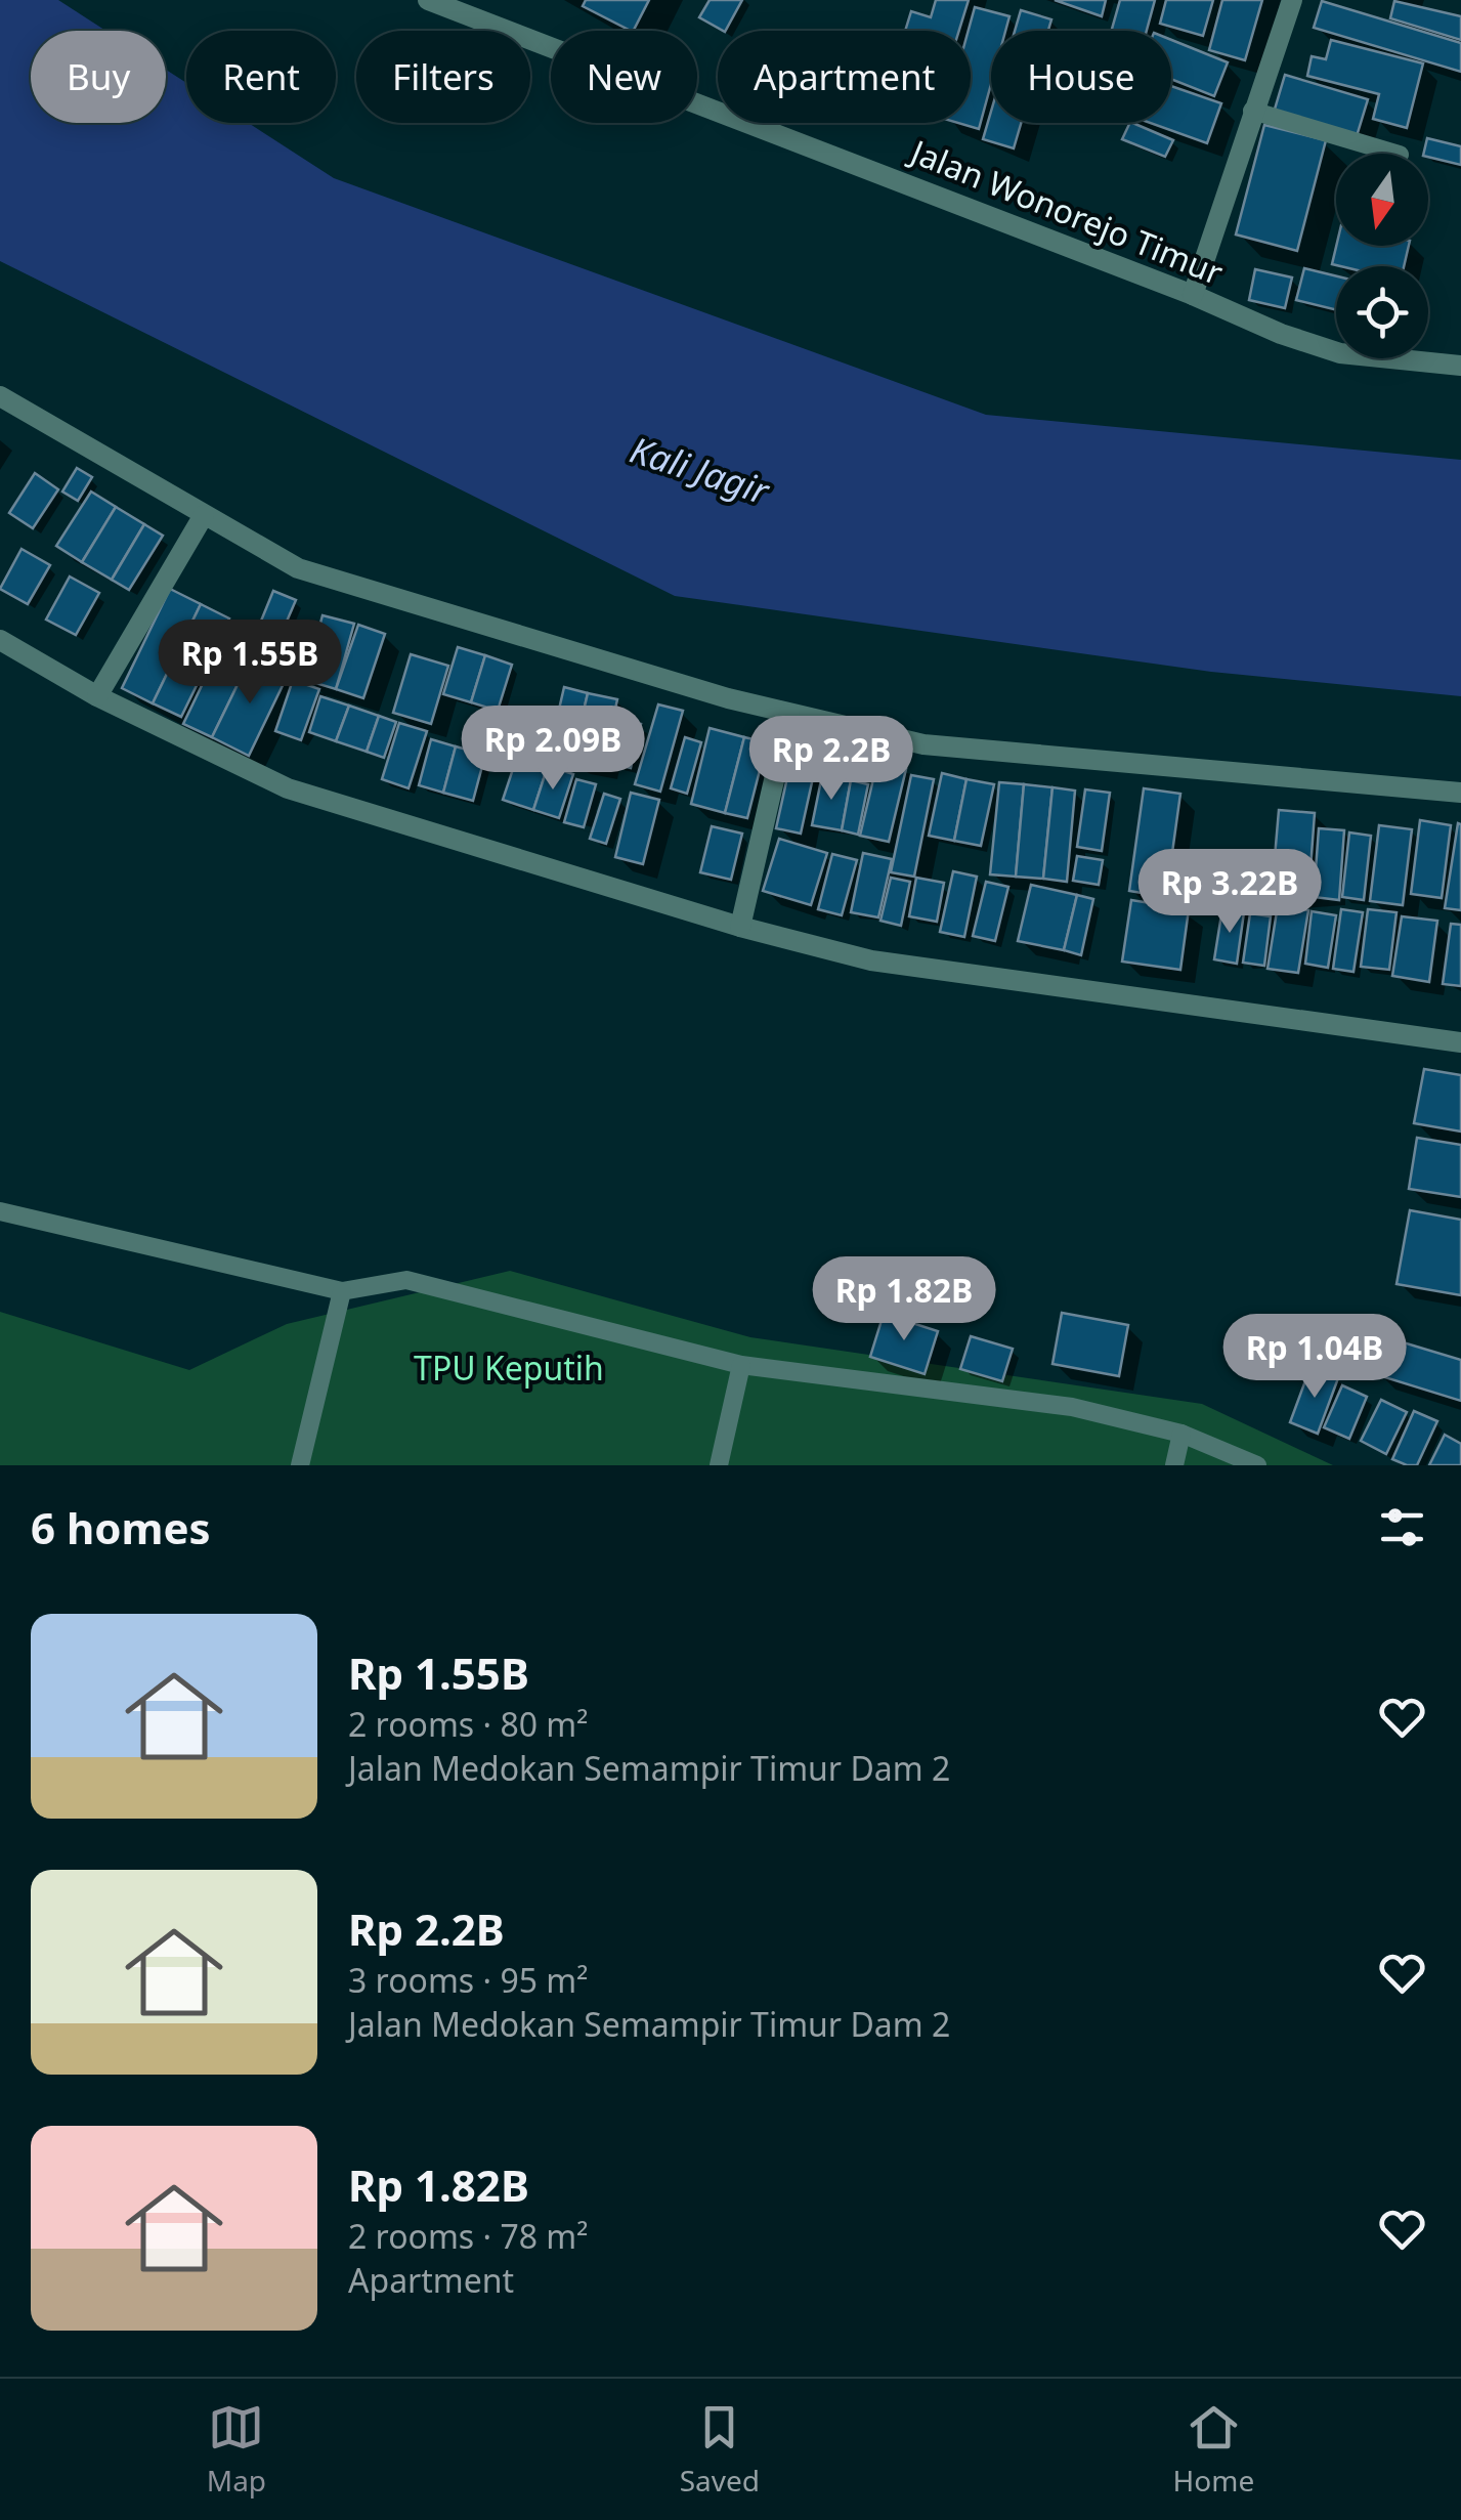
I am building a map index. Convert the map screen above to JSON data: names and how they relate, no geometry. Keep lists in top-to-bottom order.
{
  "streets": {
    "street": ["Jalan Wonorejo Timur"]
  },
  "water": ["Kali Jagir"],
  "parks": ["TPU Keputih"],
  "north": "bottom",
  "page": {
    "chip": [
      "Buy",
      "Rent",
      "Filters",
      "New",
      "Apartment",
      "House"
    ],
    "price": [
      "Rp 1.55B",
      "Rp 2.09B",
      "Rp 2.2B",
      "Rp 3.22B",
      "Rp 1.82B",
      "Rp 1.04B"
    ],
    "heading": "6 homes",
    "list": [
      {
        "name": "Rp 1.55B",
        "note": "2 rooms · 80 m² · Jalan Medokan Semampir Timur Dam 2"
      },
      {
        "name": "Rp 2.2B",
        "note": "3 rooms · 95 m² · Jalan Medokan Semampir Timur Dam 2"
      },
      {
        "name": "Rp 1.82B",
        "note": "2 rooms · 78 m² · Apartment"
      }
    ],
    "tabs": ["Map", "Saved", "Home"]
  }
}
